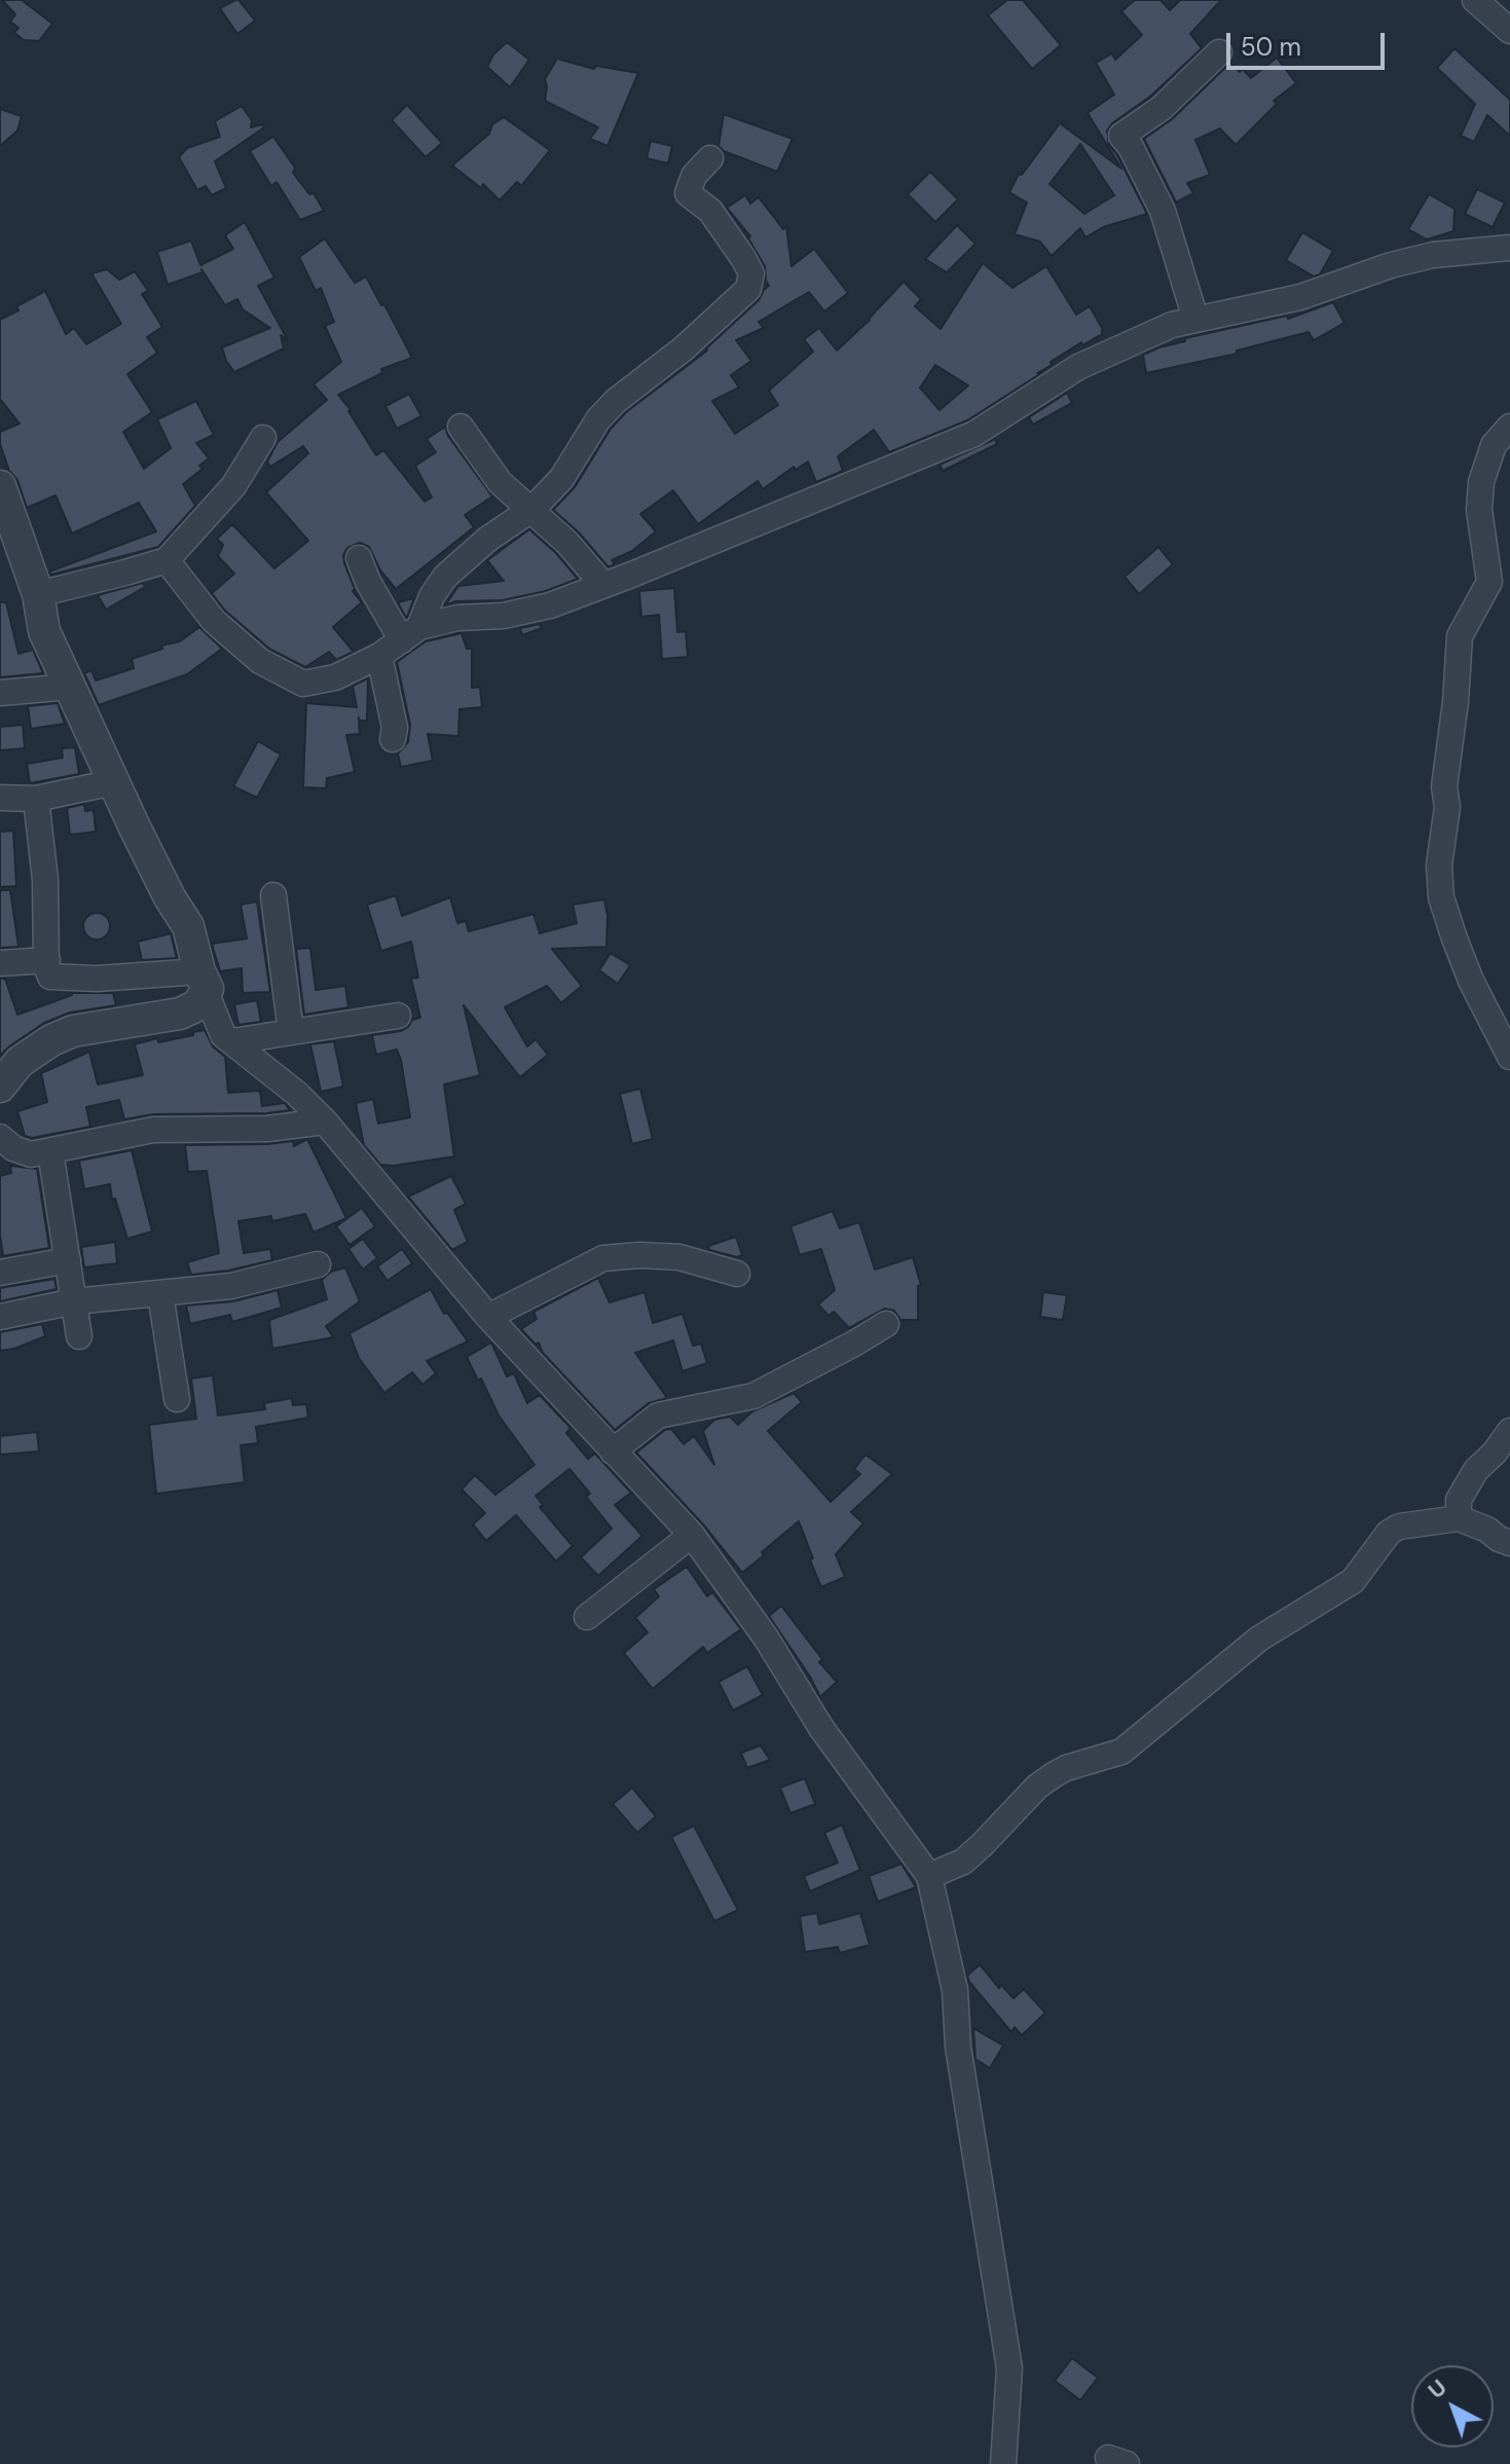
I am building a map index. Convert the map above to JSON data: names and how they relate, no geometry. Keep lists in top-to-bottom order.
{
  "scale_bar": "50 m",
  "north": "top left"
}
